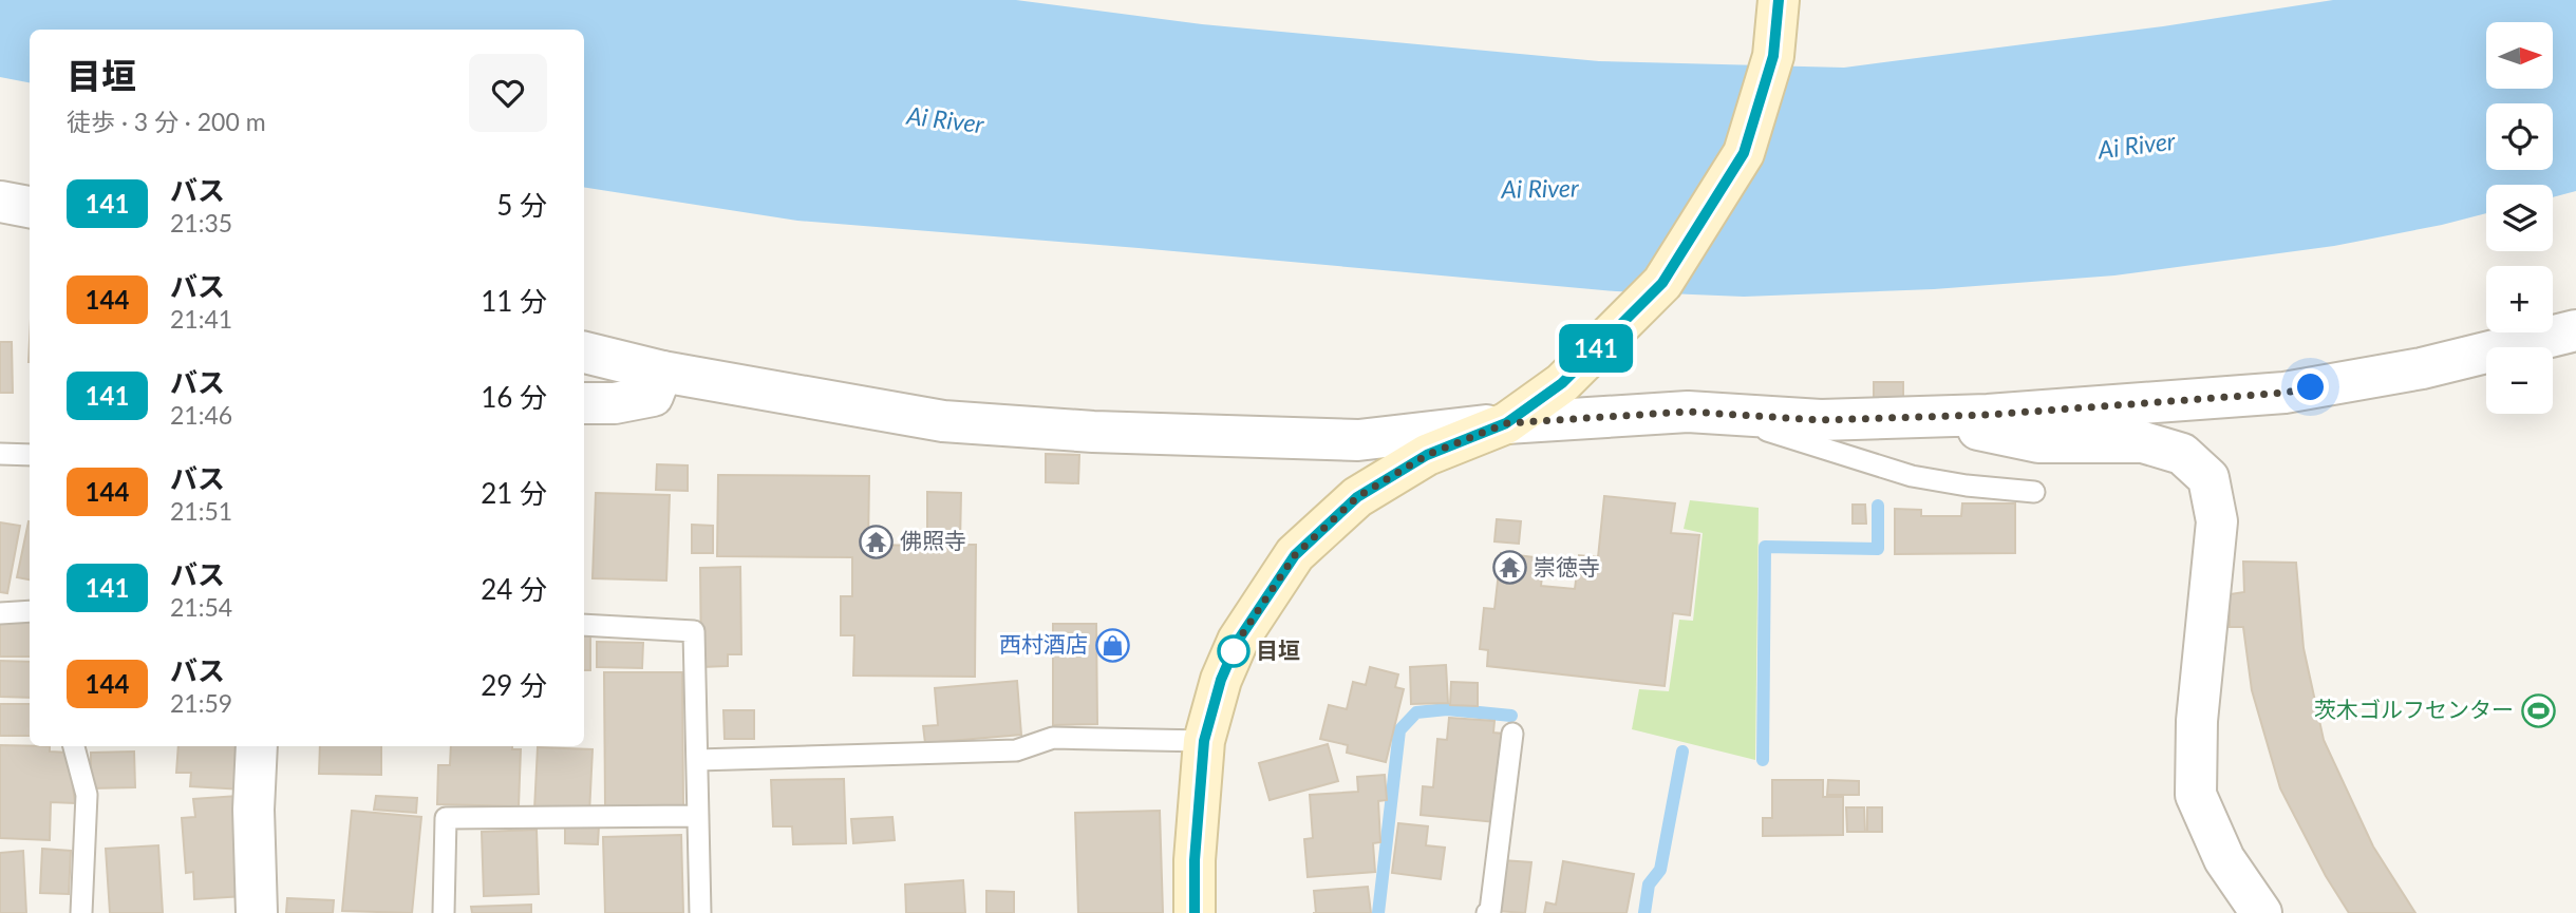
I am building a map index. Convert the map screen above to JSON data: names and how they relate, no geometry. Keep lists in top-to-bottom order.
{
  "water": ["Ai River"],
  "places": {
    "temple": ["佛照寺", "崇徳寺"],
    "shop": ["西村酒店"],
    "other": ["目垣"],
    "sports": ["茨木ゴルフセンター"]
  },
  "lines": ["bus line 141"],
  "north": "right",
  "page": {
    "on_map": "141",
    "map_buttons": ["+", "−"],
    "heading": ["目垣", "徒歩 · 3 分 · 200 m"],
    "list": [
      {
        "mark": "141",
        "name": "バス",
        "note": "21:35",
        "value": "5 分"
      },
      {
        "mark": "144",
        "name": "バス",
        "note": "21:41",
        "value": "11 分"
      },
      {
        "mark": "141",
        "name": "バス",
        "note": "21:46",
        "value": "16 分"
      },
      {
        "mark": "144",
        "name": "バス",
        "note": "21:51",
        "value": "21 分"
      },
      {
        "mark": "141",
        "name": "バス",
        "note": "21:54",
        "value": "24 分"
      },
      {
        "mark": "144",
        "name": "バス",
        "note": "21:59",
        "value": "29 分"
      }
    ]
  }
}
